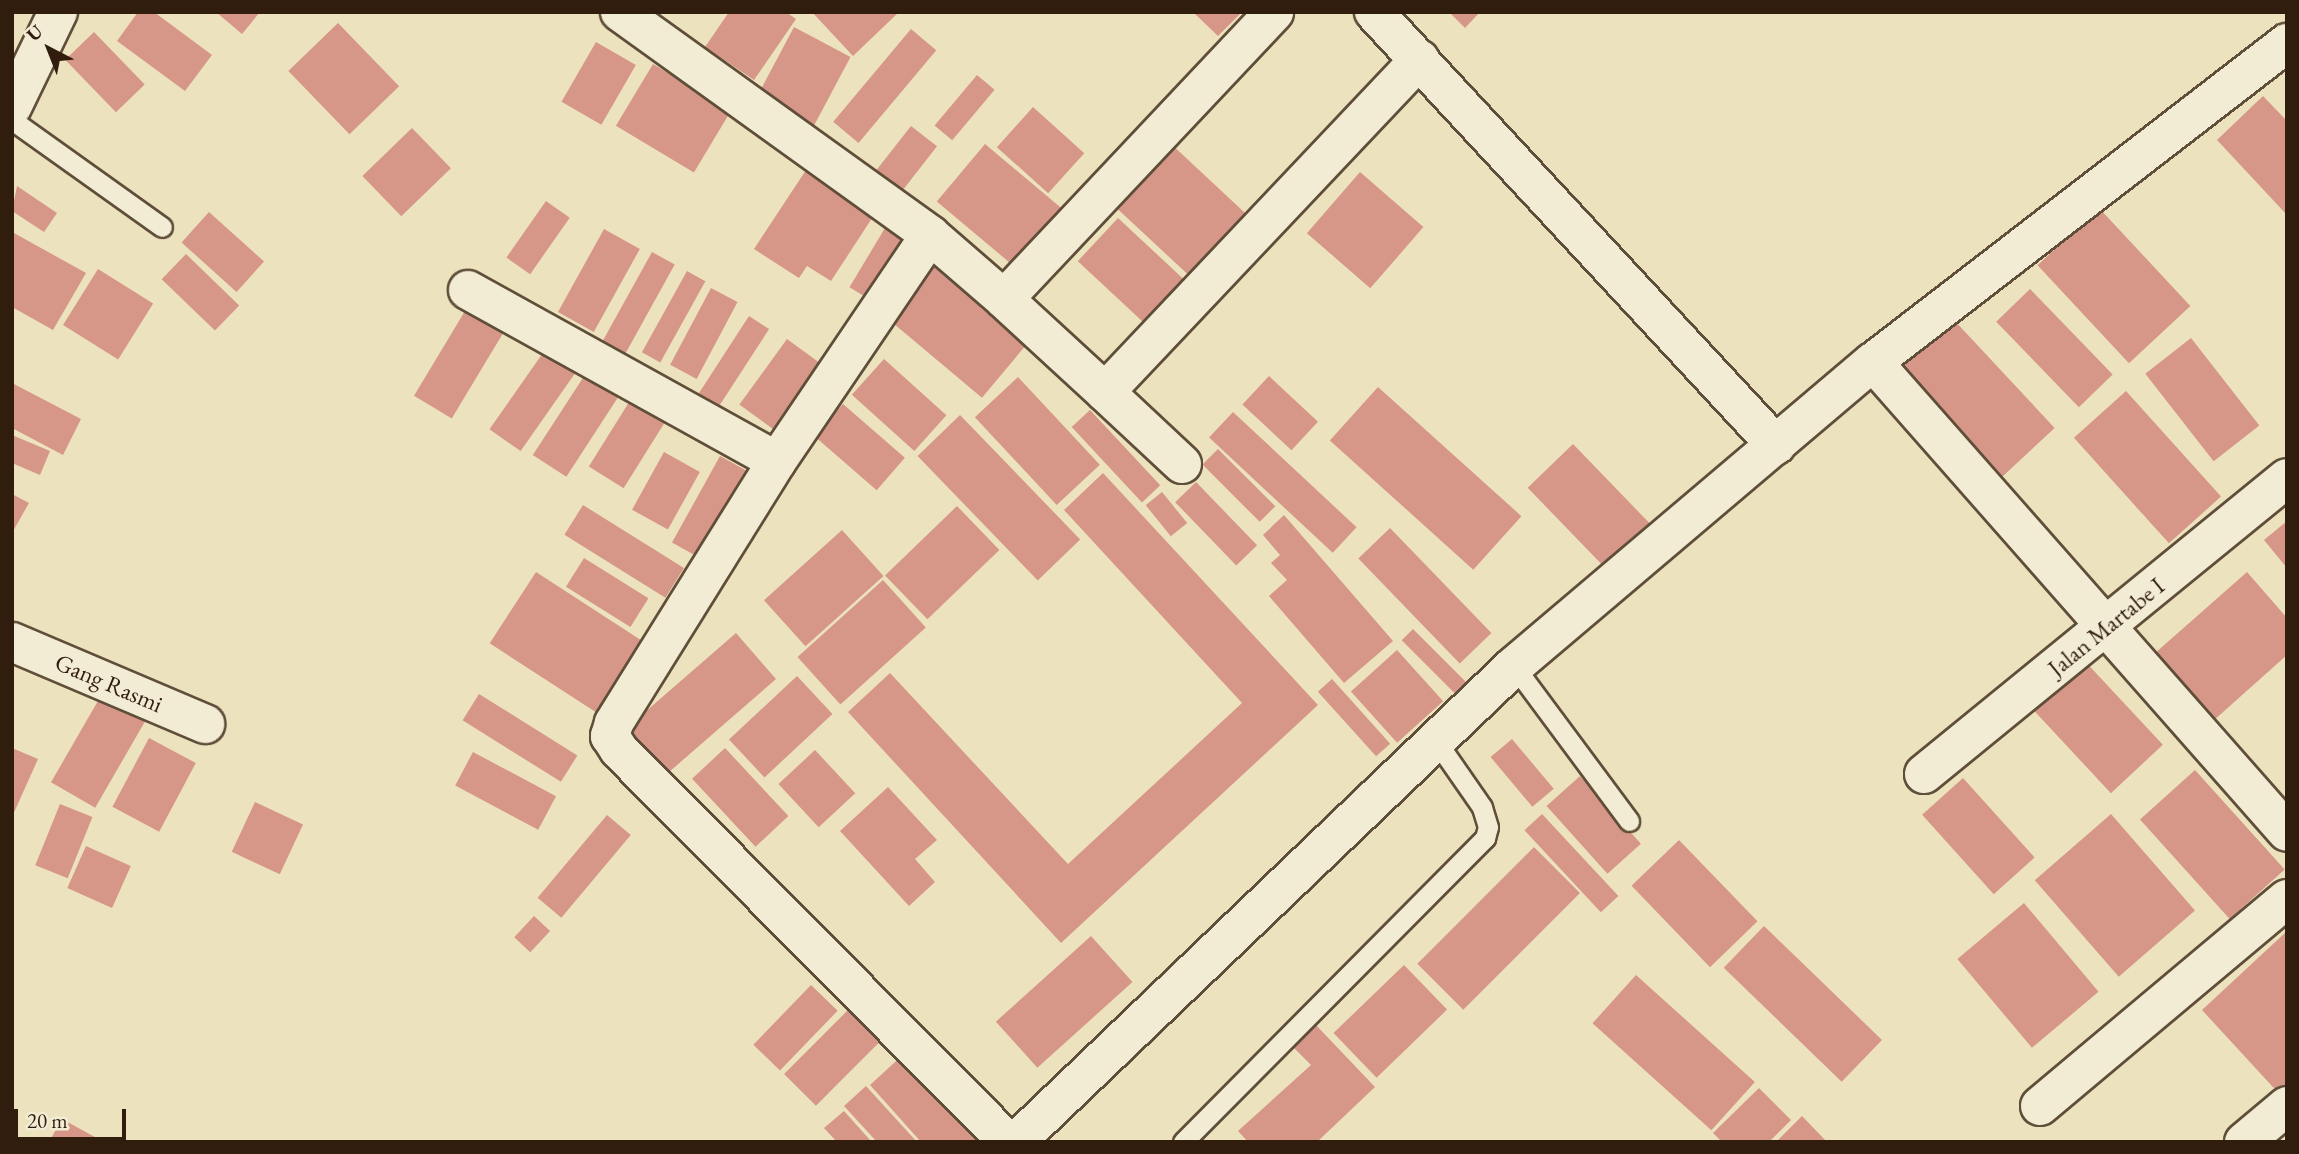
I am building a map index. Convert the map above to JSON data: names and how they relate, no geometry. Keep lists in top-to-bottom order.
{
  "streets": {
    "street": ["Jalan Martabe I", "Gang Rasmi"]
  },
  "scale_bar": "20 m",
  "north": "top left"
}
